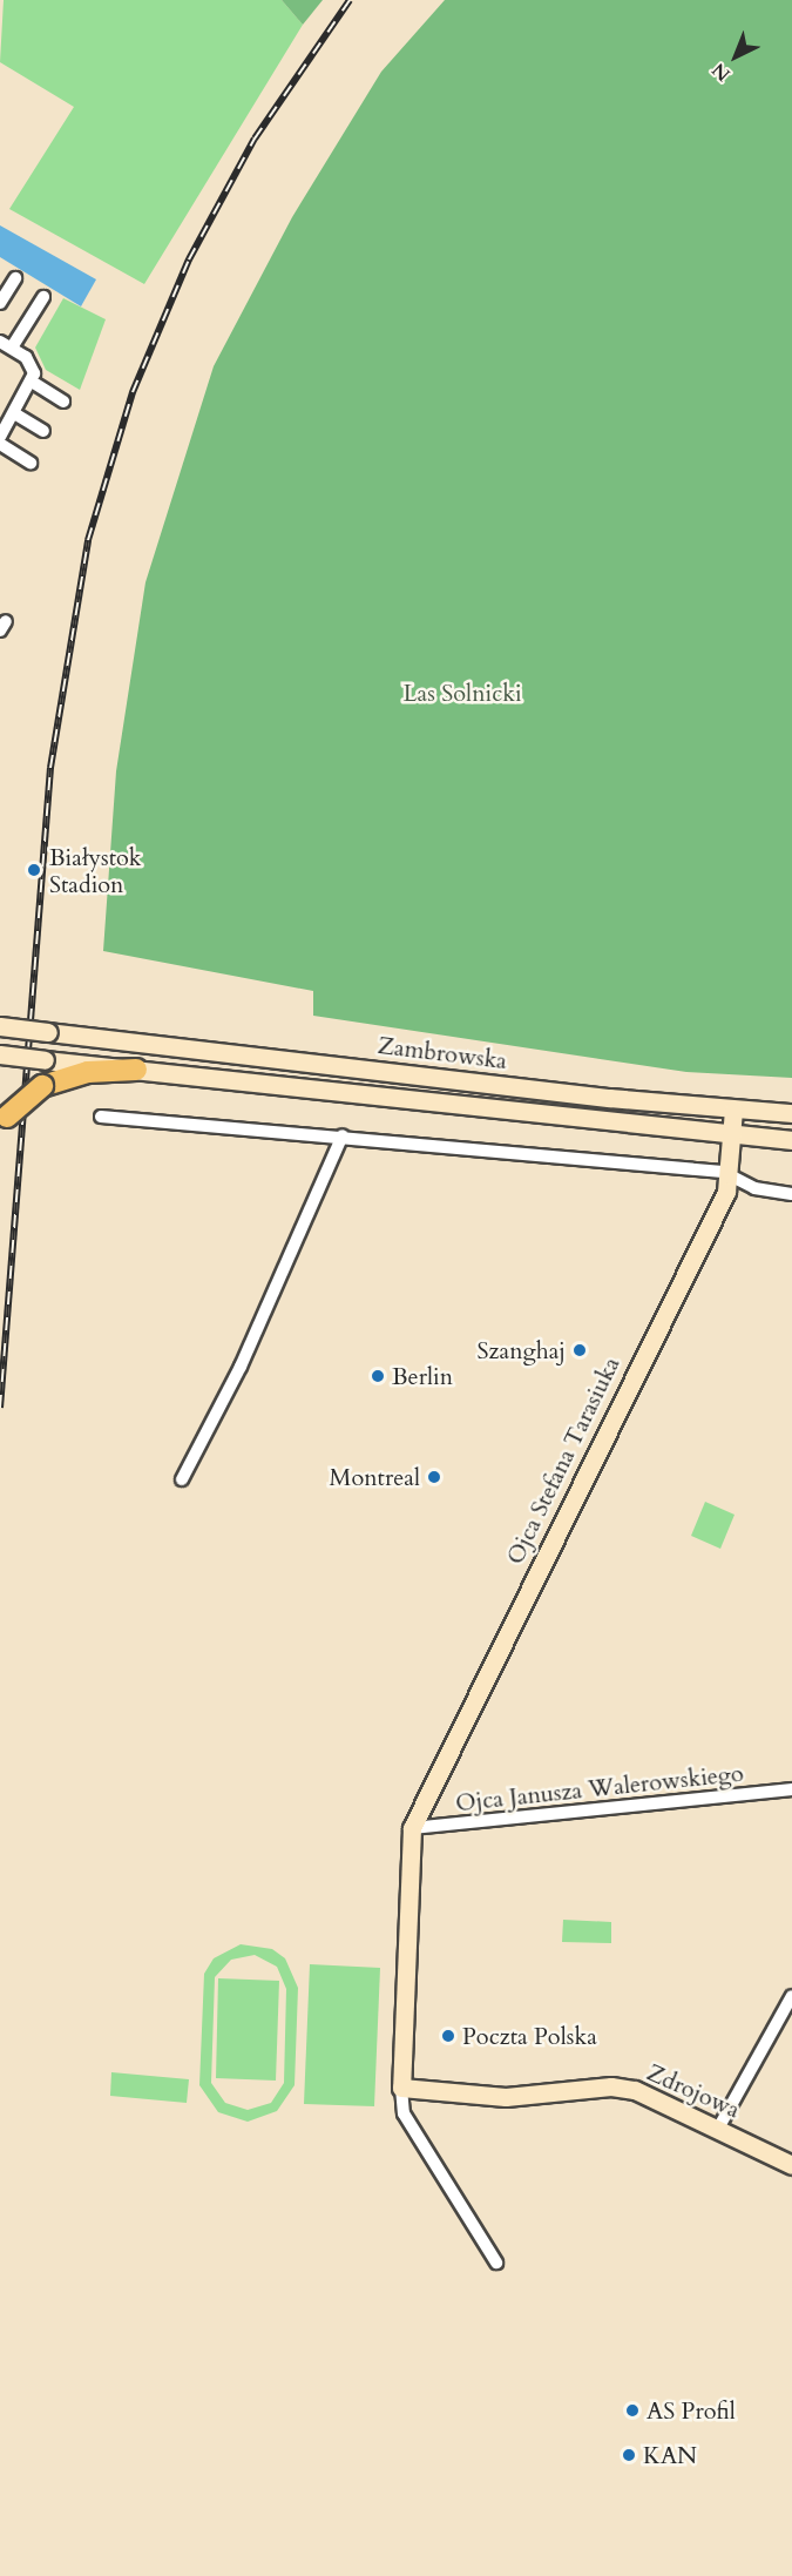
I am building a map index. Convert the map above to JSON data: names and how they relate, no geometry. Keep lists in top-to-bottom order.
{
  "streets": {
    "main road": ["Zambrowska", "Ojca Stefana Tarasiuka", "Zdrojowa"],
    "street": ["Ojca Janusza Walerowskiego"]
  },
  "crossings": [
    ["Zambrowska", "Ojca Stefana Tarasiuka"],
    ["Ojca Stefana Tarasiuka", "Ojca Janusza Walerowskiego"]
  ],
  "parks": ["Las Solnicki"],
  "places": [
    "Białystok Stadion",
    "Szanghaj",
    "Berlin",
    "Montreal",
    "Poczta Polska",
    "AS Profil",
    "KAN"
  ],
  "north": "bottom left"
}
